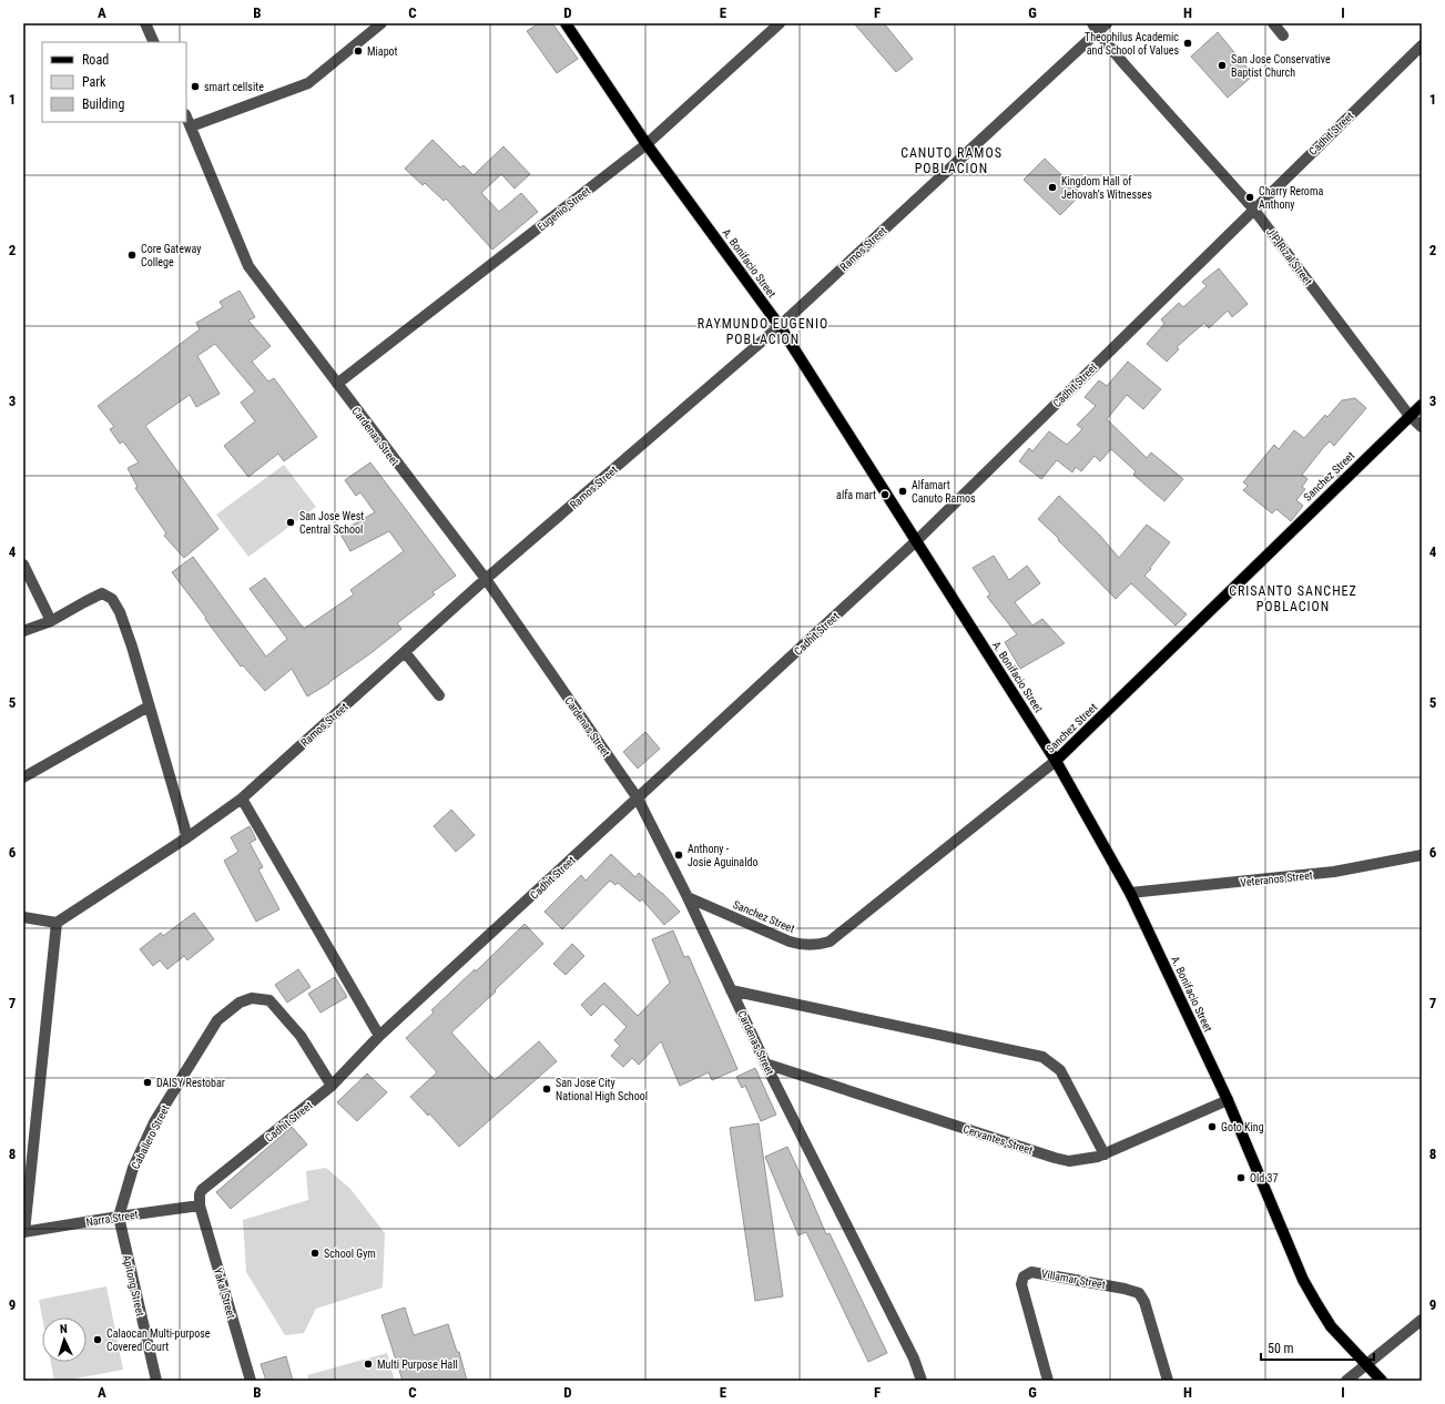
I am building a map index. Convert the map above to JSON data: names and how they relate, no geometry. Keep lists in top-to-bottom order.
{
  "streets": {
    "main road": ["A. Bonifacio Street", "Sanchez Street"],
    "street": [
      "Cadhit Street",
      "Eugenio Street",
      "Ramos Street",
      "J.P. Rizal Street",
      "Cardenas Street",
      "Veteranos Street",
      "Caballero Street",
      "Cervantes Street",
      "Narra Street",
      "Villamar Street",
      "Apitong Street",
      "Yakal Street"
    ]
  },
  "crossings": [
    ["Cadhit Street", "J.P. Rizal Street"],
    ["Cadhit Street", "A. Bonifacio Street"],
    ["Cadhit Street", "Cardenas Street"],
    ["Cadhit Street", "Caballero Street"],
    ["Cadhit Street", "Narra Street"],
    ["Cadhit Street", "Yakal Street"],
    ["Eugenio Street", "A. Bonifacio Street"],
    ["Eugenio Street", "Cardenas Street"],
    ["Ramos Street", "J.P. Rizal Street"],
    ["Ramos Street", "A. Bonifacio Street"],
    ["Ramos Street", "Cardenas Street"],
    ["J.P. Rizal Street", "Sanchez Street"],
    ["A. Bonifacio Street", "Sanchez Street"],
    ["A. Bonifacio Street", "Veteranos Street"],
    ["A. Bonifacio Street", "Cervantes Street"],
    ["Cardenas Street", "Sanchez Street"],
    ["Cardenas Street", "Cervantes Street"],
    ["Caballero Street", "Narra Street"],
    ["Caballero Street", "Apitong Street"],
    ["Narra Street", "Apitong Street"],
    ["Narra Street", "Yakal Street"]
  ],
  "districts": ["CANUTO RAMOS POBLACION", "RAYMUNDO EUGENIO POBLACION", "CRISANTO SANCHEZ POBLACION"],
  "places": [
    "Theophilus Academic and School of Values",
    "Miapot",
    "San Jose Conservative Baptist Church",
    "smart cellsite",
    "Kingdom Hall of Jehovah’s Witnesses",
    "Charry Reroma Anthony",
    "Core Gateway College",
    "Alfamart Canuto Ramos",
    "alfa mart",
    "San Jose West Central School",
    "Anthony - Josie Aguinaldo",
    "DAISY Restobar",
    "San Jose City National High School",
    "Goto King",
    "Old 37",
    "School Gym",
    "Calaocan Multi-purpose Covered Court",
    "Multi Purpose Hall"
  ],
  "legend": ["Road", "Park", "Building"],
  "scale_bar": "50 m",
  "north": "top",
  "grid": {
    "columns": [
      "A",
      "B",
      "C",
      "D",
      "E",
      "F",
      "G",
      "H",
      "I"
    ],
    "rows": [
      "1",
      "2",
      "3",
      "4",
      "5",
      "6",
      "7",
      "8",
      "9"
    ]
  }
}
